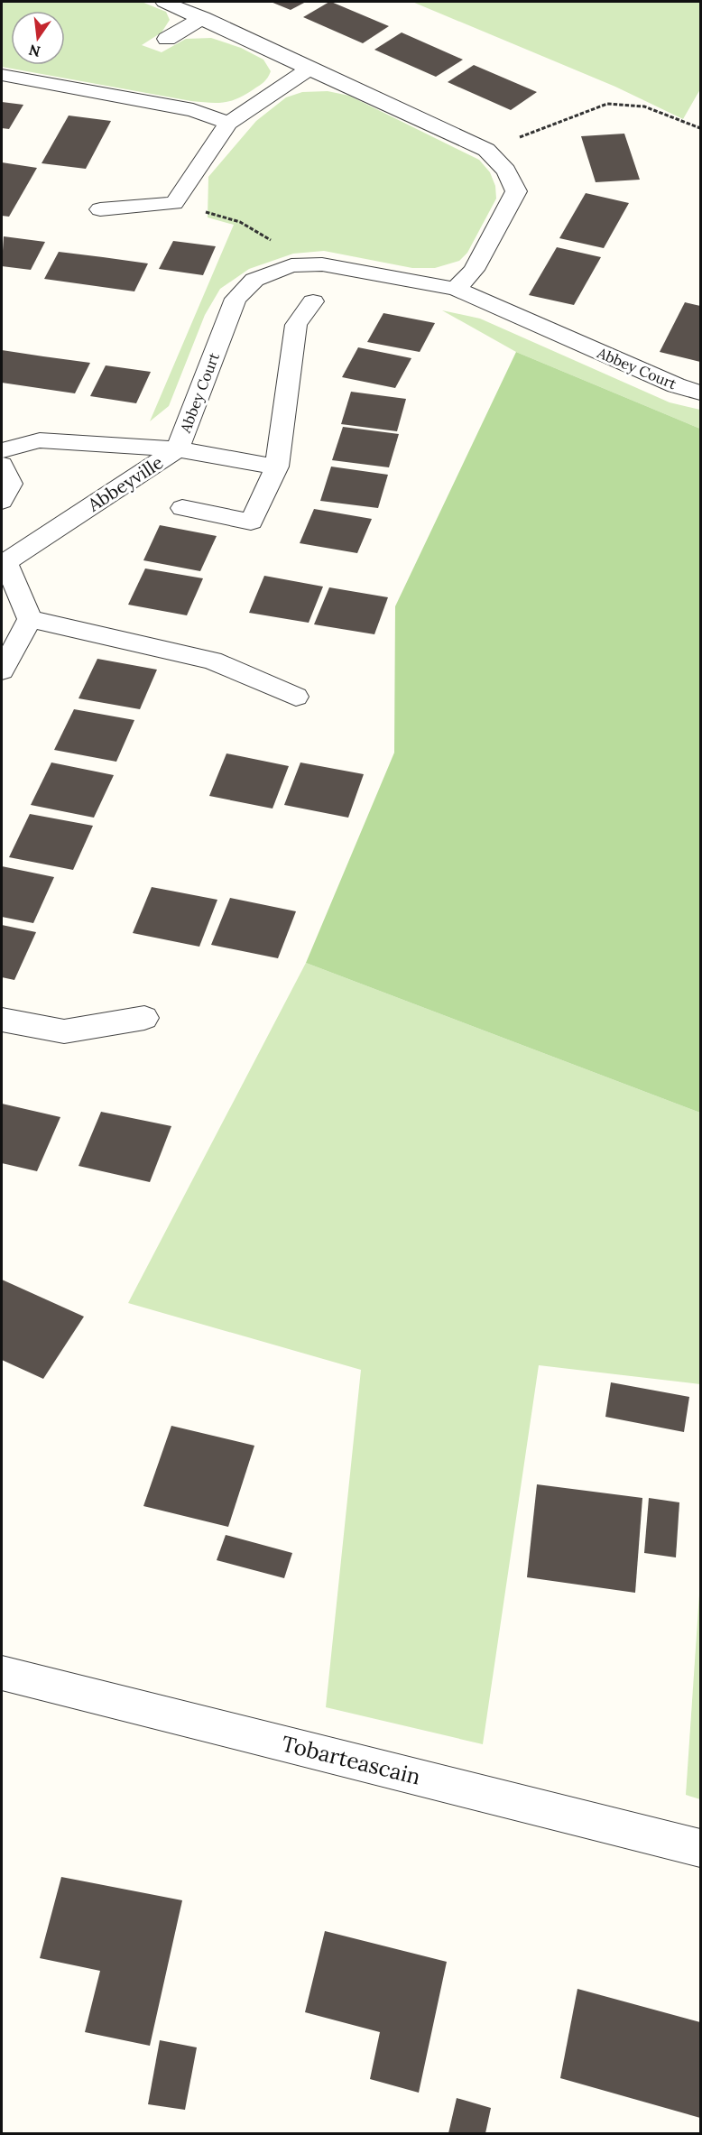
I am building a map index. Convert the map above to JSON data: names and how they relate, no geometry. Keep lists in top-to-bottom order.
{
  "streets": {
    "street": ["Abbey Court", "Abbeyville", "Tobarteascain"]
  },
  "crossings": [
    ["Abbey Court", "Abbeyville"]
  ],
  "north": "bottom"
}
